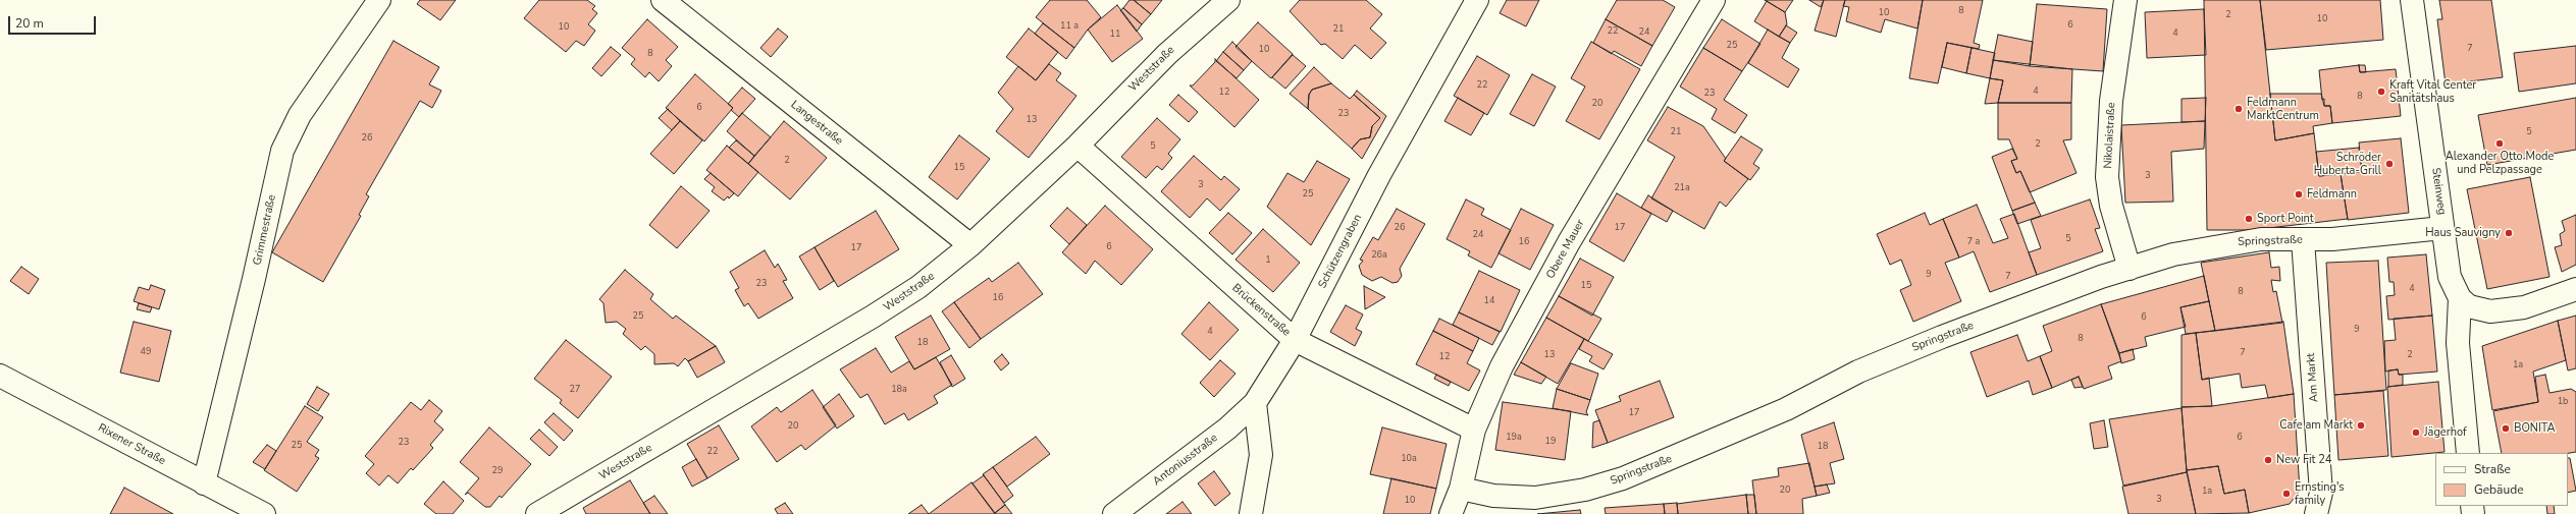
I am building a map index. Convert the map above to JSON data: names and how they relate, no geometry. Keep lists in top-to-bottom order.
{
  "streets": {
    "street": [
      "Weststraße",
      "Langestraße",
      "Nikolaistraße",
      "Steinweg",
      "Grimmestraße",
      "Springstraße",
      "Obere Mauer",
      "Schützengraben",
      "Brückenstraße",
      "Am Markt",
      "Rixener Straße",
      "Antoniusstraße"
    ]
  },
  "crossings": [
    ["Weststraße", "Langestraße"],
    ["Weststraße", "Brückenstraße"],
    ["Nikolaistraße", "Springstraße"],
    ["Steinweg", "Springstraße"],
    ["Grimmestraße", "Rixener Straße"],
    ["Springstraße", "Obere Mauer"],
    ["Springstraße", "Am Markt"],
    ["Obere Mauer", "Brückenstraße"],
    ["Schützengraben", "Brückenstraße"],
    ["Schützengraben", "Antoniusstraße"]
  ],
  "places": [
    "Kraft Vital Center Sanitätshaus",
    "Feldmann MarktCentrum",
    "Alexander Otto Mode und Pelzpassage",
    "Schröder Huberta-Grill",
    "Feldmann",
    "Sport Point",
    "Haus Sauvigny",
    "Cafe am Markt",
    "BONITA",
    "Jägerhof",
    "New Fit 24",
    "Ernsting's family"
  ],
  "house_numbers": [
    "8",
    "10",
    "2",
    "10",
    "6",
    "11 a",
    "10",
    "21",
    "22",
    "24",
    "4",
    "11",
    "25",
    "7",
    "10",
    "8",
    "22",
    "4",
    "12",
    "23",
    "8",
    "20",
    "6",
    "23",
    "13",
    "21",
    "5",
    "26",
    "2",
    "5",
    "2",
    "15",
    "3",
    "3",
    "21a",
    "25",
    "26",
    "17",
    "24",
    "5",
    "16",
    "7 a",
    "6",
    "17",
    "26a",
    "1",
    "9",
    "7",
    "23",
    "15",
    "4",
    "8",
    "16",
    "14",
    "25",
    "6",
    "9",
    "4",
    "8",
    "18",
    "49",
    "7",
    "13",
    "2",
    "12",
    "1a",
    "27",
    "18a",
    "1b",
    "17",
    "20",
    "19a",
    "6",
    "19",
    "23",
    "25",
    "18",
    "22",
    "10a",
    "29",
    "20",
    "1a",
    "3",
    "10"
  ],
  "legend": ["Straße", "Gebäude"],
  "scale_bar": "20 m"
}
